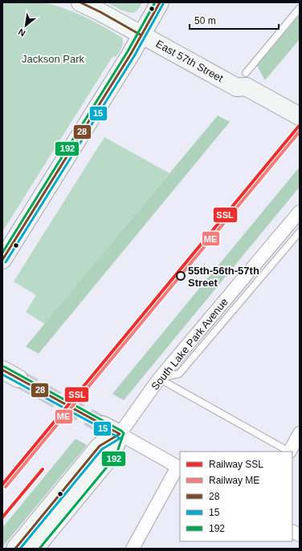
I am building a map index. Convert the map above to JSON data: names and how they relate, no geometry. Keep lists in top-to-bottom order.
{
  "streets": {
    "street": ["East 57th Street", "South Lake Park Avenue"]
  },
  "parks": ["Jackson Park"],
  "places": ["55th-56th-57th Street"],
  "lines": [
    "transit line 28",
    "transit line 192",
    "transit line 15",
    "rail line SSL",
    "rail line ME"
  ],
  "legend": [
    "Railway SSL",
    "Railway ME",
    "28",
    "15",
    "192"
  ],
  "scale_bar": "50 m",
  "north": "bottom left"
}
